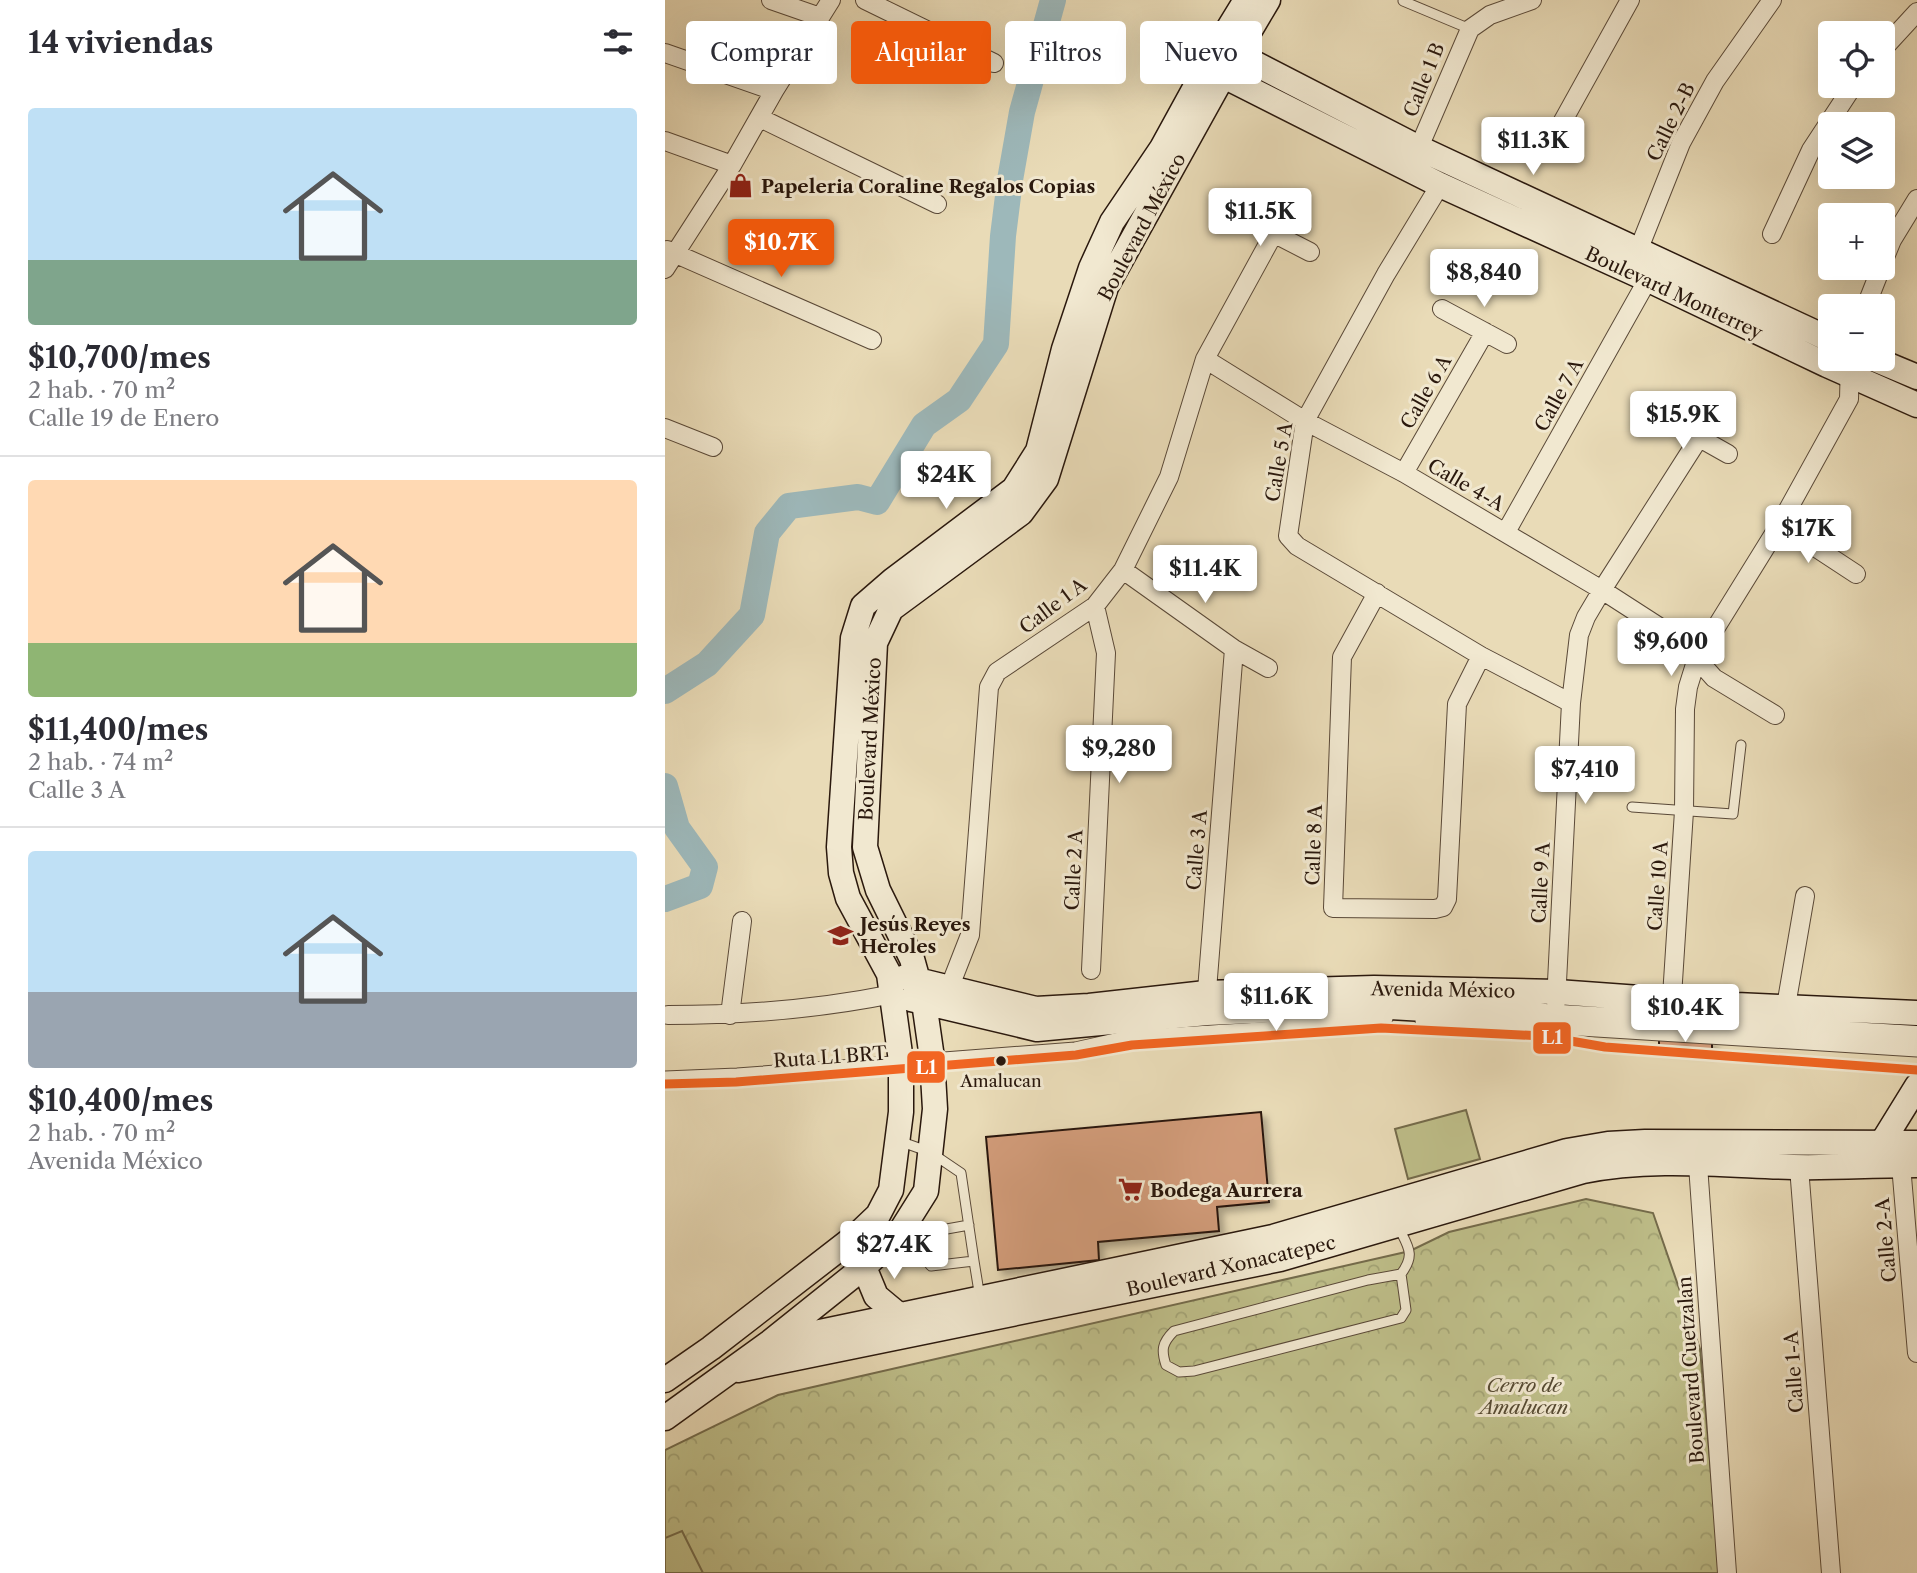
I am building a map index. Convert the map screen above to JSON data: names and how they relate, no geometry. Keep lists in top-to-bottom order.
{
  "streets": {
    "street": [
      "Calle 1 B",
      "Calle 2-B",
      "Boulevard México",
      "Boulevard Monterrey",
      "Calle 6 A",
      "Calle 7 A",
      "Calle 5 A",
      "Calle 4-A",
      "Calle 1 A",
      "Calle 8 A",
      "Calle 3 A",
      "Calle 2 A",
      "Calle 9 A",
      "Calle 10 A",
      "Avenida México",
      "Calle 2-A",
      "Boulevard Xonacatepec",
      "Boulevard Cuetzalan",
      "Calle 1-A"
    ],
    "lane": ["Ruta L1 BRT"]
  },
  "crossings": [
    ["Calle 1 B", "Boulevard Monterrey"],
    ["Calle 2-B", "Boulevard Monterrey"],
    ["Calle 2-B", "Calle 7 A"],
    ["Boulevard México", "Calle 1 A"],
    ["Boulevard México", "Avenida México"],
    ["Boulevard México", "Ruta L1 BRT"],
    ["Boulevard México", "Boulevard Xonacatepec"],
    ["Boulevard Monterrey", "Calle 7 A"],
    ["Boulevard Monterrey", "Calle 5 A"],
    ["Calle 6 A", "Calle 4-A"],
    ["Calle 7 A", "Calle 4-A"],
    ["Calle 5 A", "Calle 4-A"],
    ["Calle 5 A", "Calle 8 A"],
    ["Calle 5 A", "Calle 9 A"],
    ["Calle 4-A", "Calle 1 A"],
    ["Calle 4-A", "Calle 9 A"],
    ["Calle 4-A", "Calle 10 A"],
    ["Calle 1 A", "Calle 2 A"],
    ["Calle 1 A", "Avenida México"],
    ["Calle 3 A", "Avenida México"],
    ["Calle 9 A", "Avenida México"],
    ["Calle 10 A", "Avenida México"],
    ["Boulevard Xonacatepec", "Boulevard Cuetzalan"],
    ["Boulevard Xonacatepec", "Calle 1-A"]
  ],
  "parks": ["Cerro de Amalucan"],
  "places": {
    "shop": ["Papeleria Coraline Regalos Copias"],
    "school or university": ["Jesús Reyes Heroles"],
    "other": ["Amalucan"],
    "supermarket": ["Bodega Aurrera"]
  },
  "lines": ["transit line L1"],
  "page": {
    "heading": "14 viviendas",
    "map_buttons": ["+", "−"],
    "chip": [
      "Comprar",
      "Alquilar",
      "Filtros",
      "Nuevo"
    ],
    "list": [
      {
        "name": "$10,700/mes",
        "note": "2 hab. · 70 m² · Calle 19 de Enero"
      },
      {
        "name": "$11,400/mes",
        "note": "2 hab. · 74 m² · Calle 3 A"
      },
      {
        "name": "$10,400/mes",
        "note": "2 hab. · 70 m² · Avenida México"
      }
    ],
    "price": [
      "$11.3K",
      "$11.5K",
      "$10.7K",
      "$8,840",
      "$15.9K",
      "$24K",
      "$17K",
      "$11.4K",
      "$9,600",
      "$9,280",
      "$7,410",
      "$11.6K",
      "$10.4K",
      "$27.4K"
    ]
  }
}
